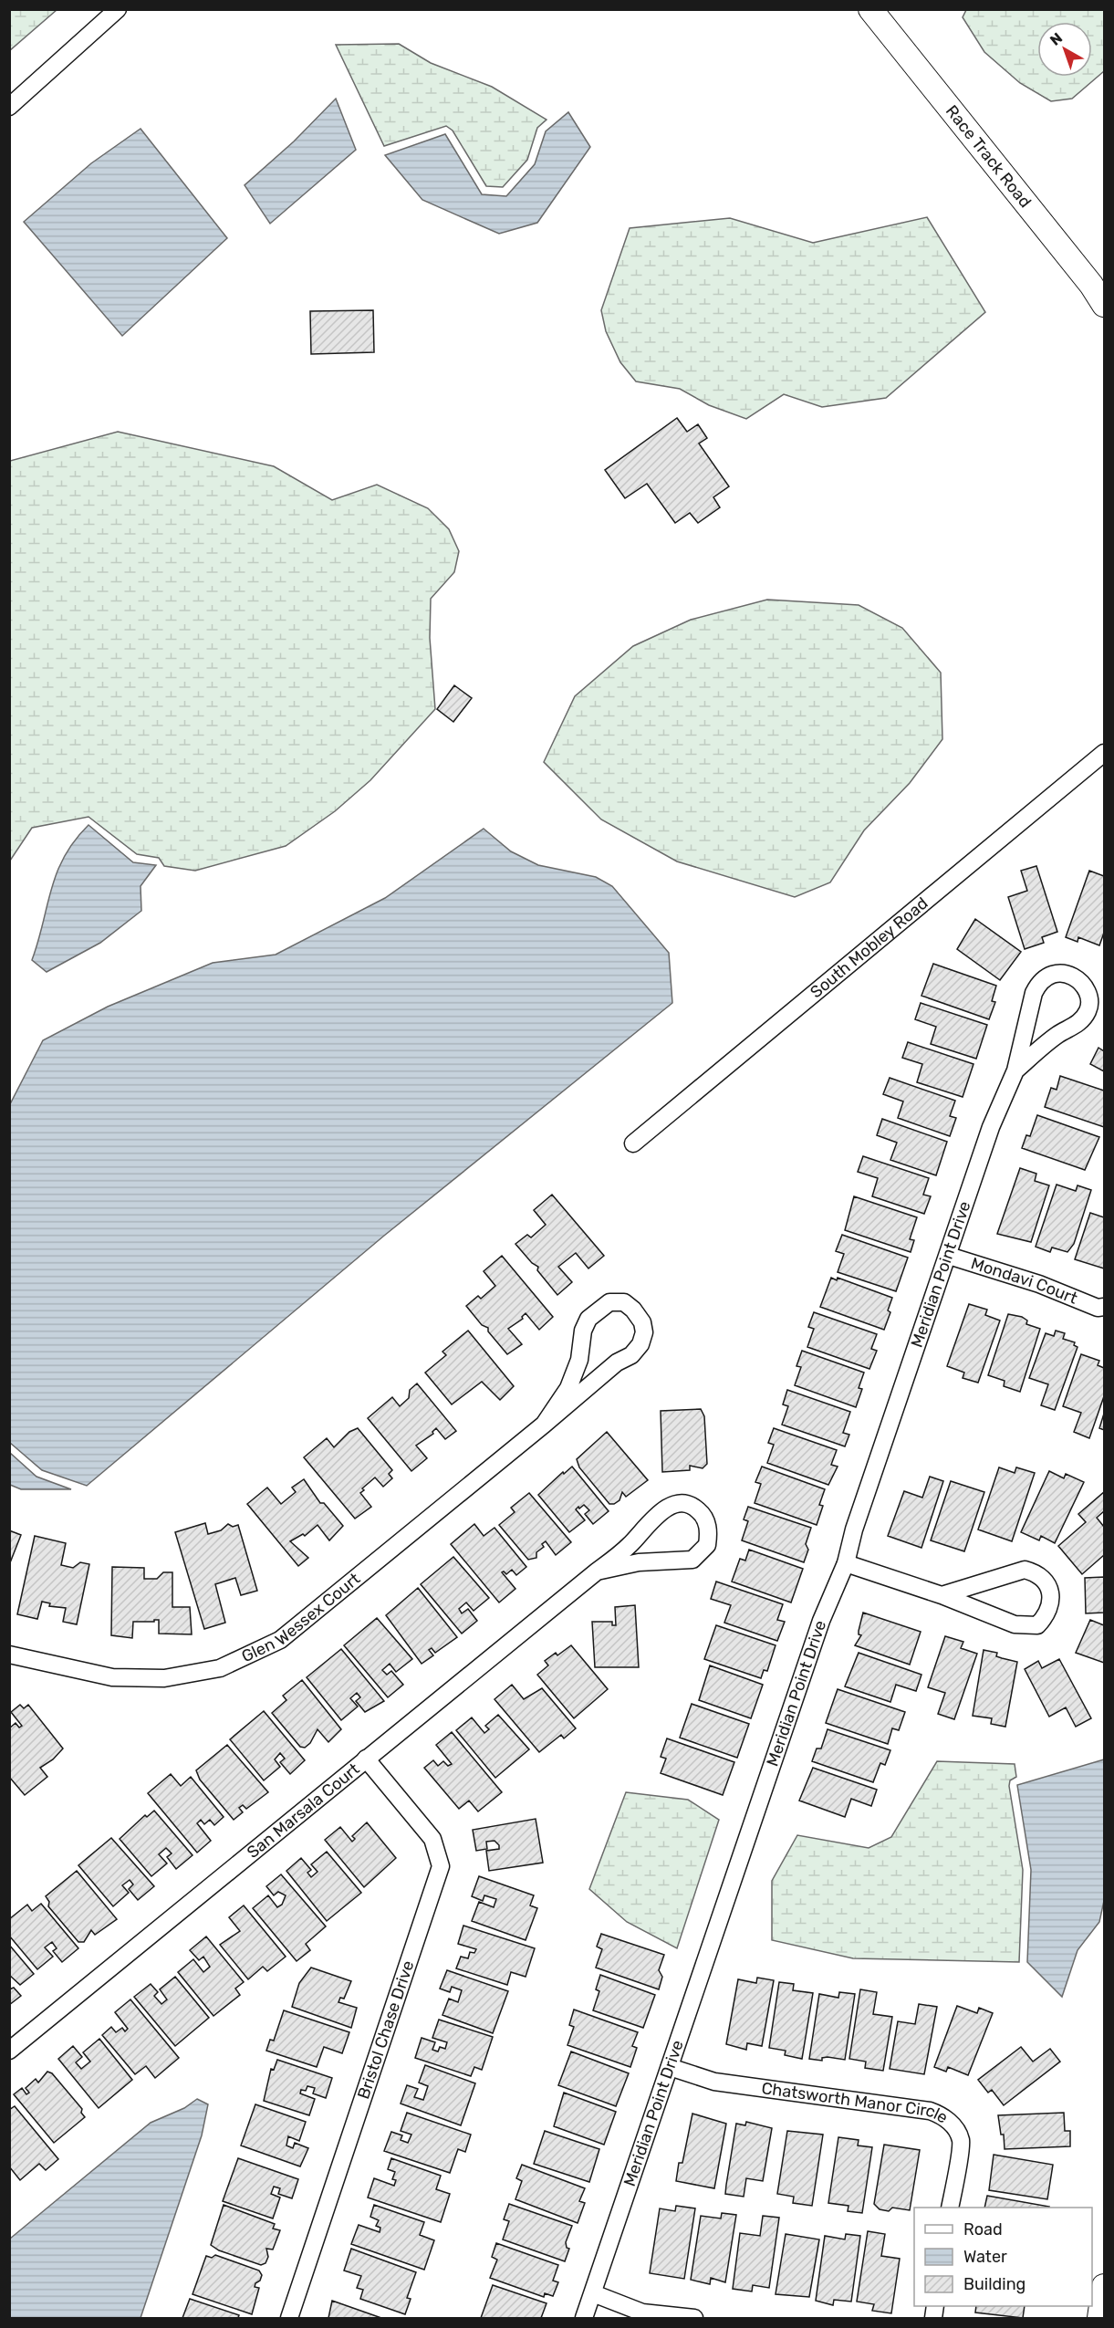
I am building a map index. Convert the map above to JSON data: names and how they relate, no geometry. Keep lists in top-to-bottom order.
{
  "streets": {
    "main road": ["Race Track Road"],
    "street": [
      "South Mobley Road",
      "Meridian Point Drive",
      "Mondavi Court",
      "Glen Wessex Court",
      "San Marsala Court",
      "Bristol Chase Drive",
      "Chatsworth Manor Circle"
    ]
  },
  "crossings": [
    ["Meridian Point Drive", "Mondavi Court"],
    ["Meridian Point Drive", "Chatsworth Manor Circle"],
    ["San Marsala Court", "Bristol Chase Drive"]
  ],
  "legend": ["Road", "Water", "Building"],
  "north": "top left"
}
